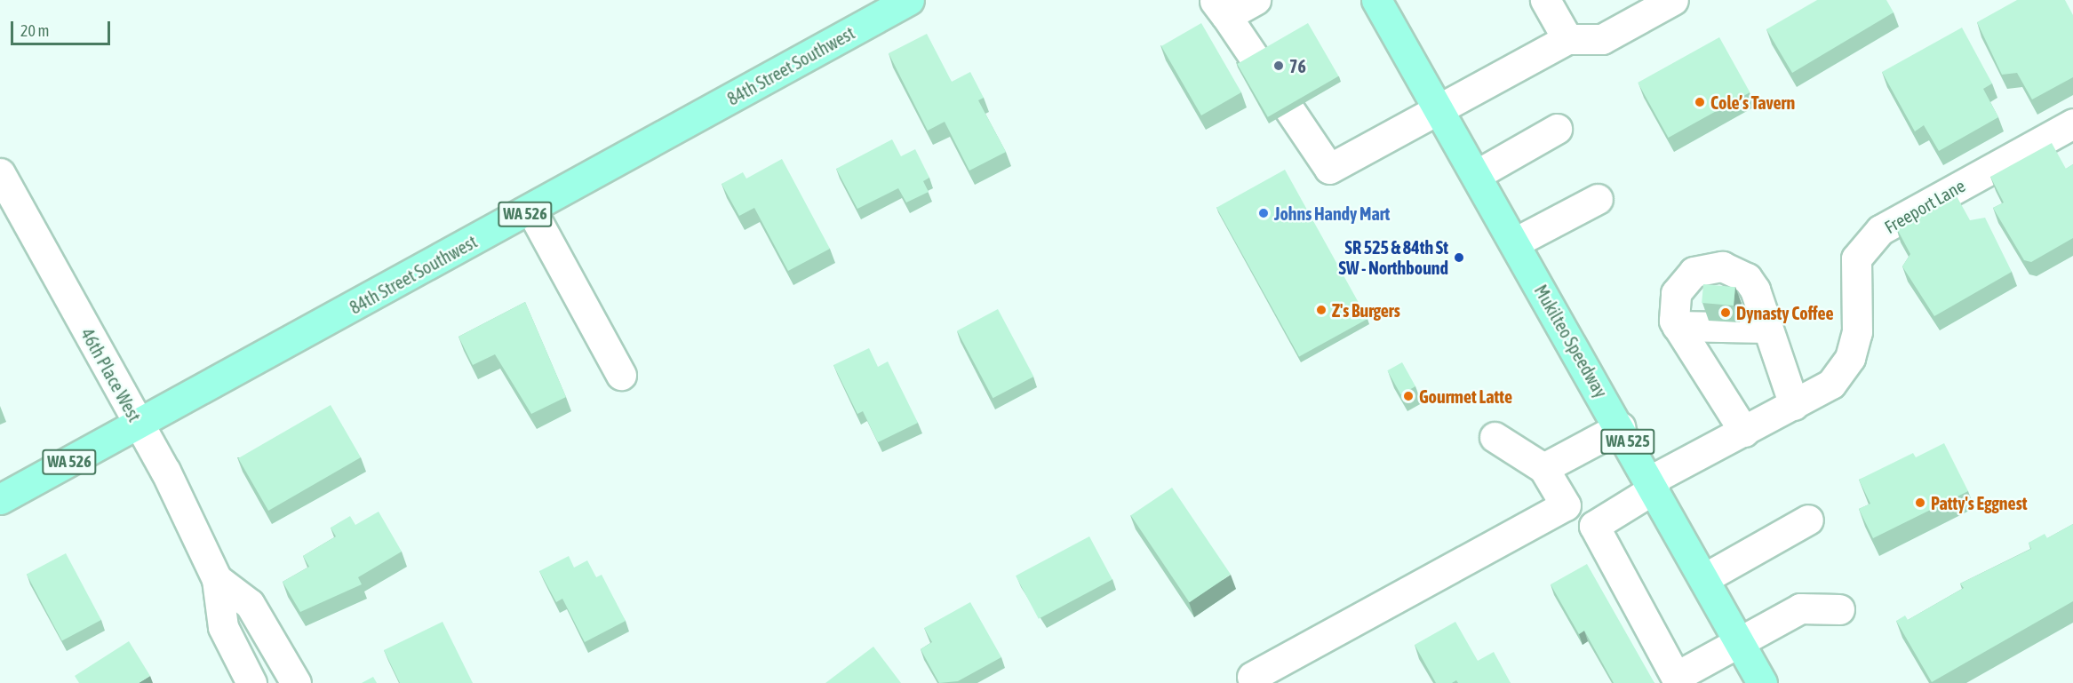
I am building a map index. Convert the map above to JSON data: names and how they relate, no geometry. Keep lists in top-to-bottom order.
{
  "streets": {
    "main road": [
      "84th Street Southwest",
      "WA 526",
      "Mukilteo Speedway",
      "WA 525"
    ],
    "street": ["Freeport Lane", "46th Place West"]
  },
  "crossings": [
    ["84th Street Southwest", "46th Place West"],
    ["Freeport Lane", "Mukilteo Speedway"]
  ],
  "places": [
    "76",
    "Cole’s Tavern",
    "Johns Handy Mart",
    "SR 525 & 84th St SW - Northbound",
    "Z's Burgers",
    "Dynasty Coffee",
    "Gourmet Latte",
    "Patty's Eggnest"
  ],
  "scale_bar": "20 m"
}
